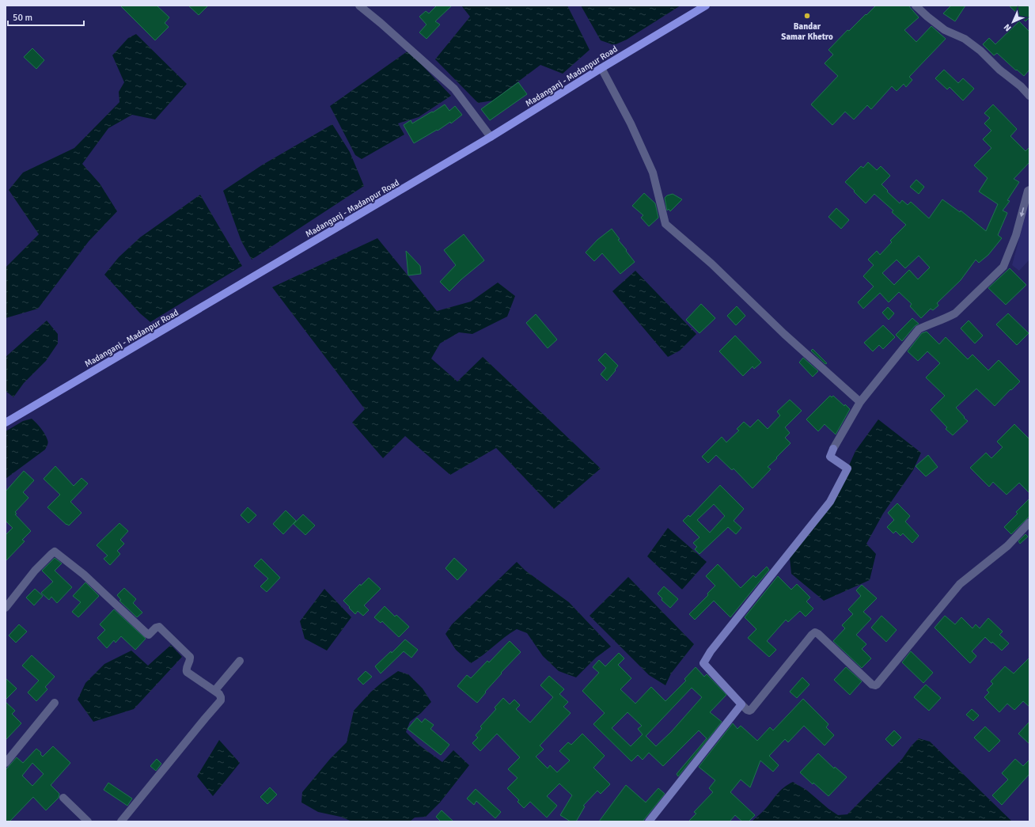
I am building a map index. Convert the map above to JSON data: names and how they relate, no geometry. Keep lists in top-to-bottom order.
{
  "streets": {
    "main road": ["Madanganj - Madanpur Road"]
  },
  "places": ["Bandar Samar Khetro"],
  "scale_bar": "50 m",
  "north": "bottom left"
}
